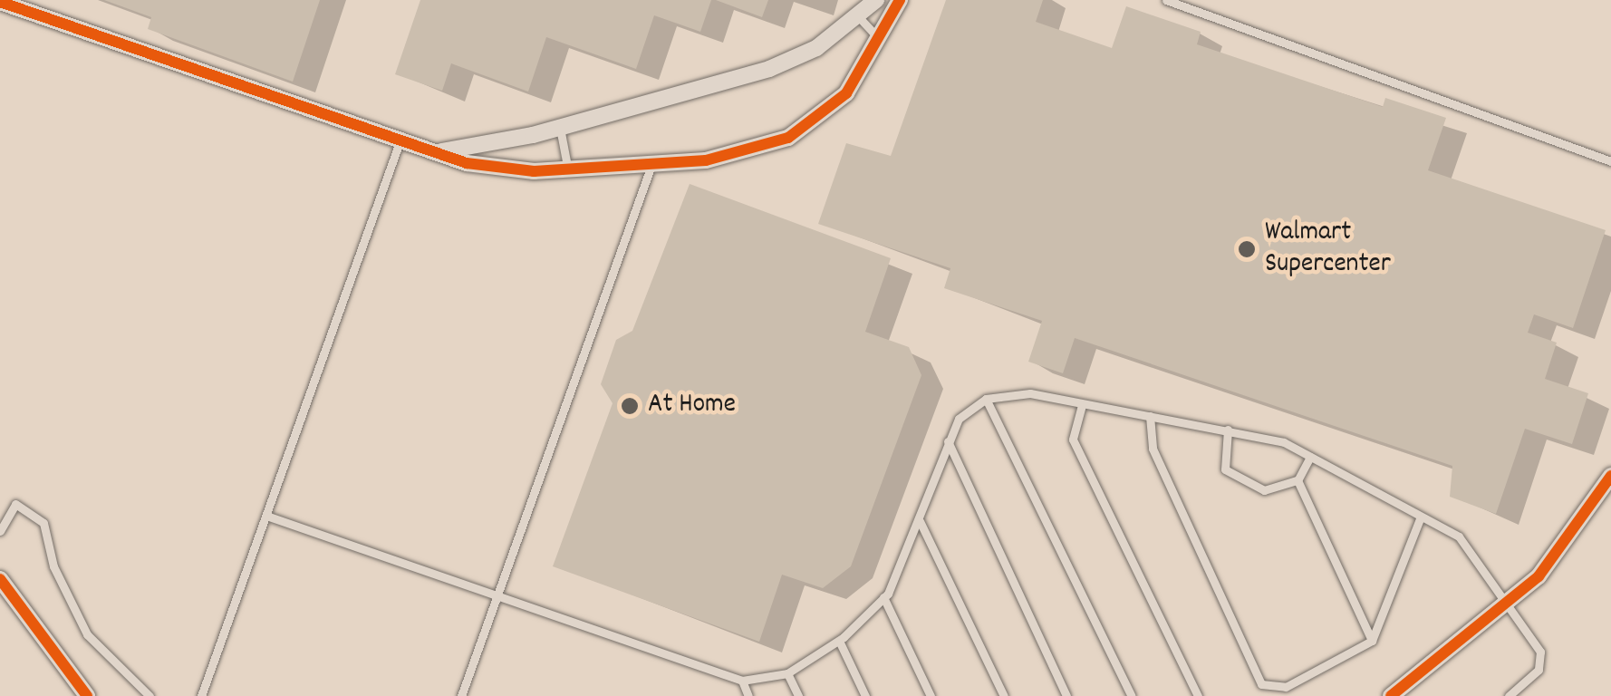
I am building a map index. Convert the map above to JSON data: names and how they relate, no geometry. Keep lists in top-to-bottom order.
{
  "places": ["Walmart Supercenter", "At Home"]
}
